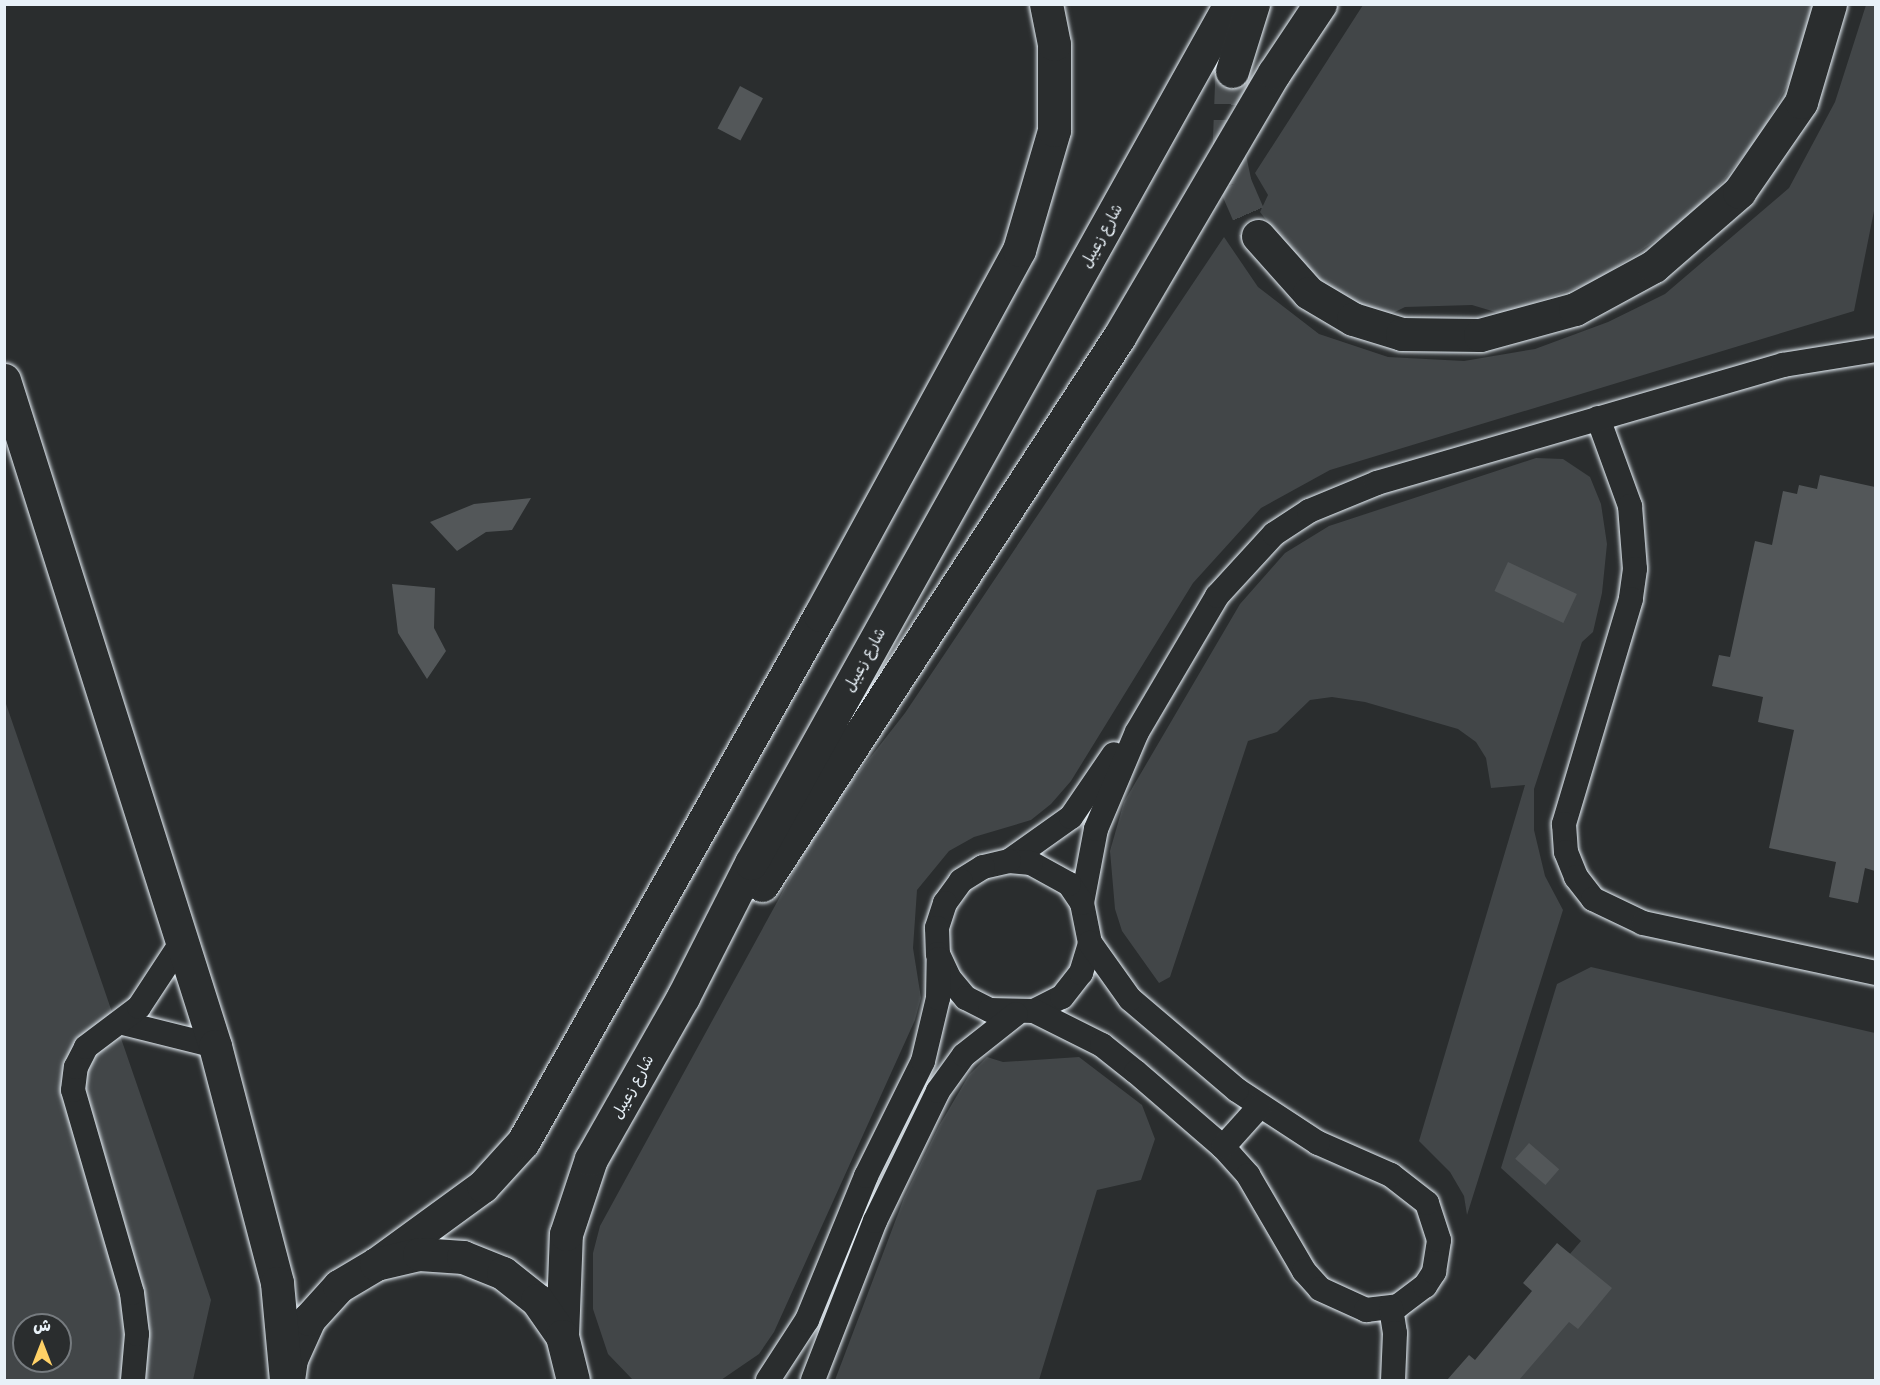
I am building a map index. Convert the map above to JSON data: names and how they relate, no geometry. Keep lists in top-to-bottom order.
{
  "streets": {
    "main road": ["شارع زعيبل"]
  },
  "north": "top"
}
